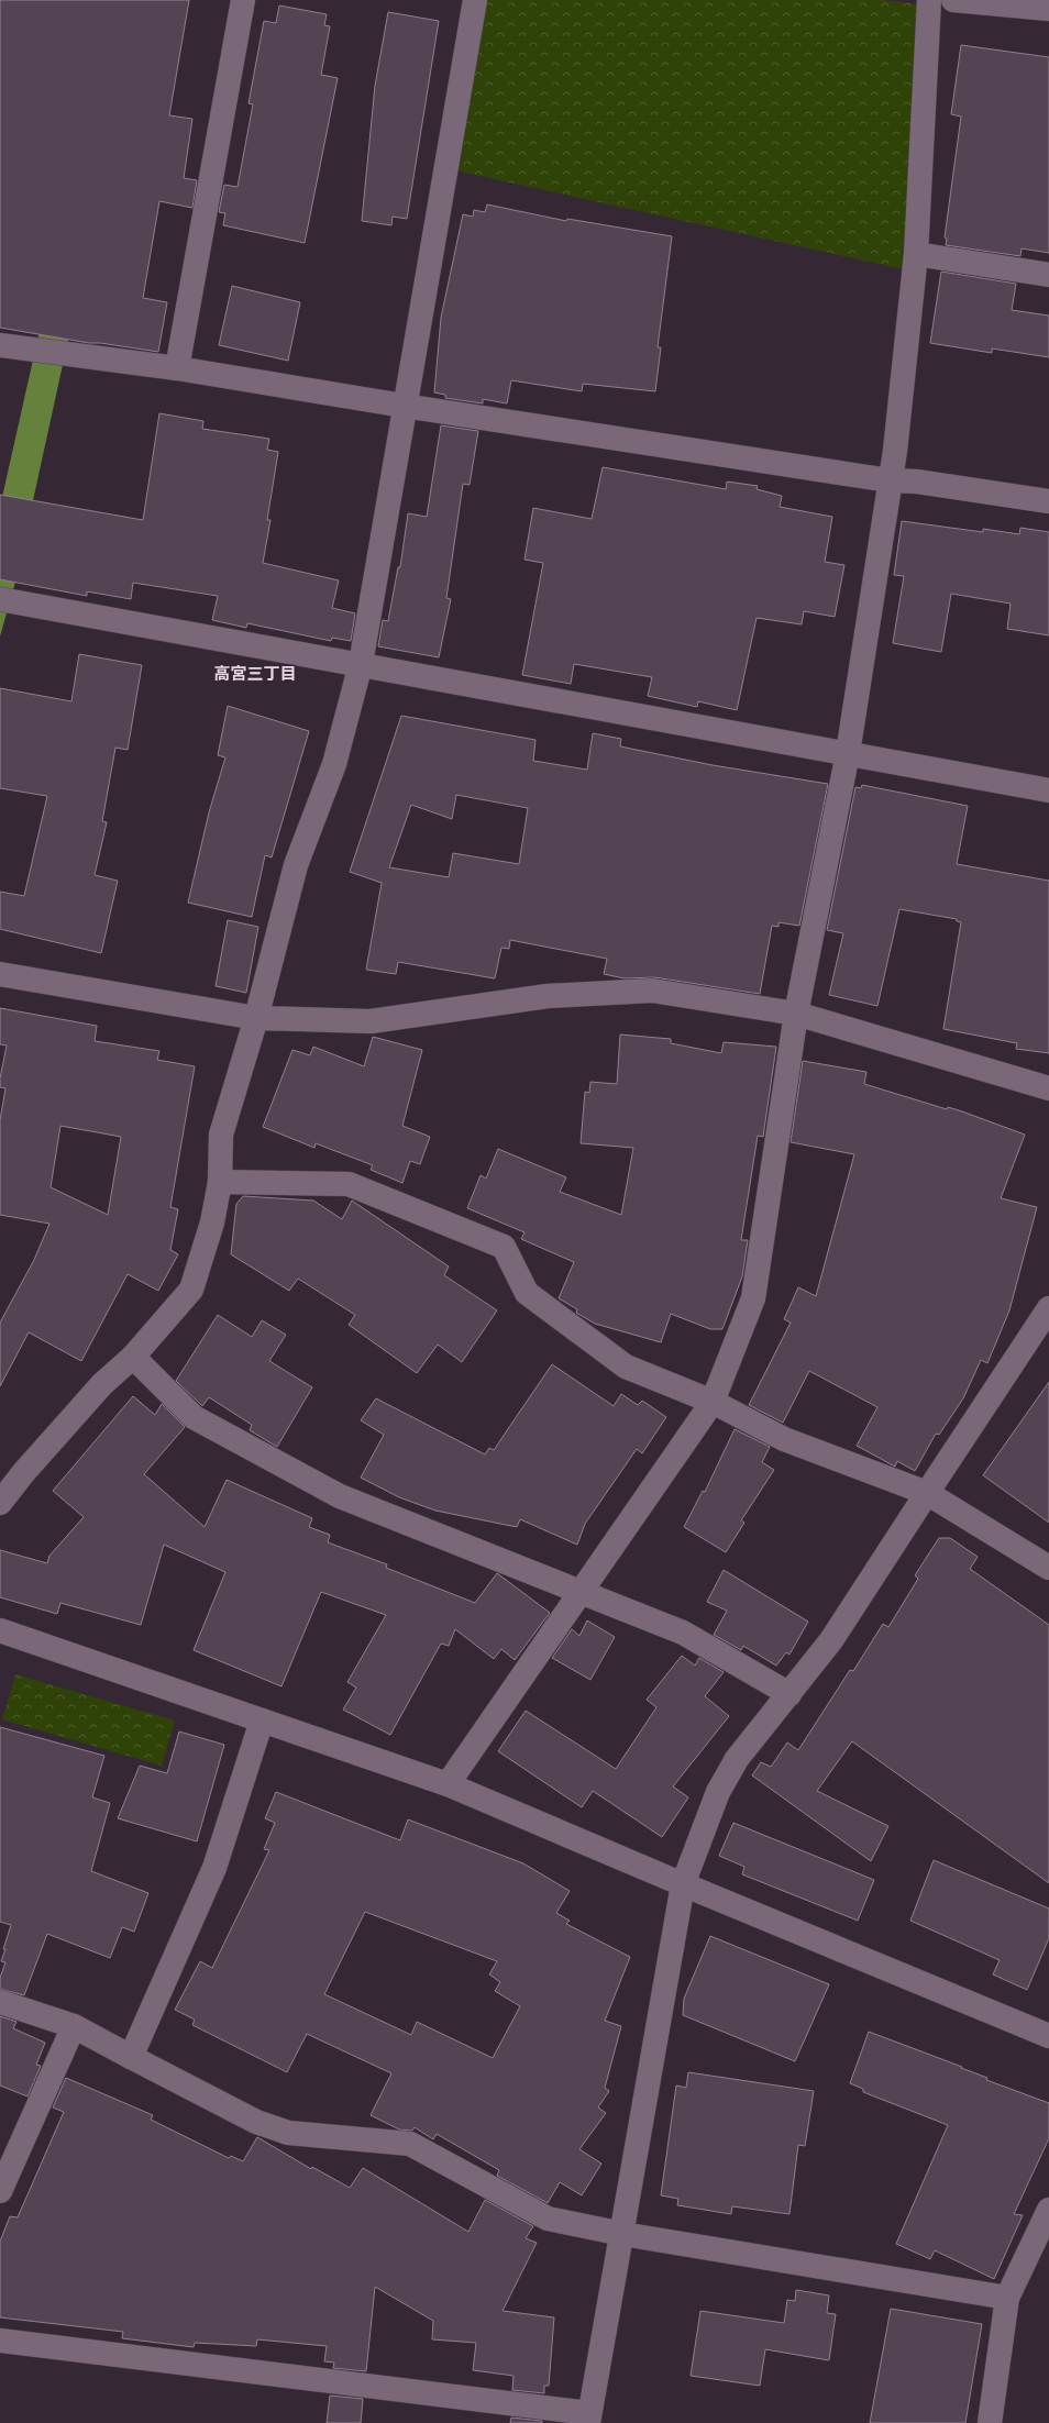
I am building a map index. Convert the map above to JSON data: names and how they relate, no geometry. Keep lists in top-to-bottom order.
{
  "districts": ["高宮三丁目"]
}
